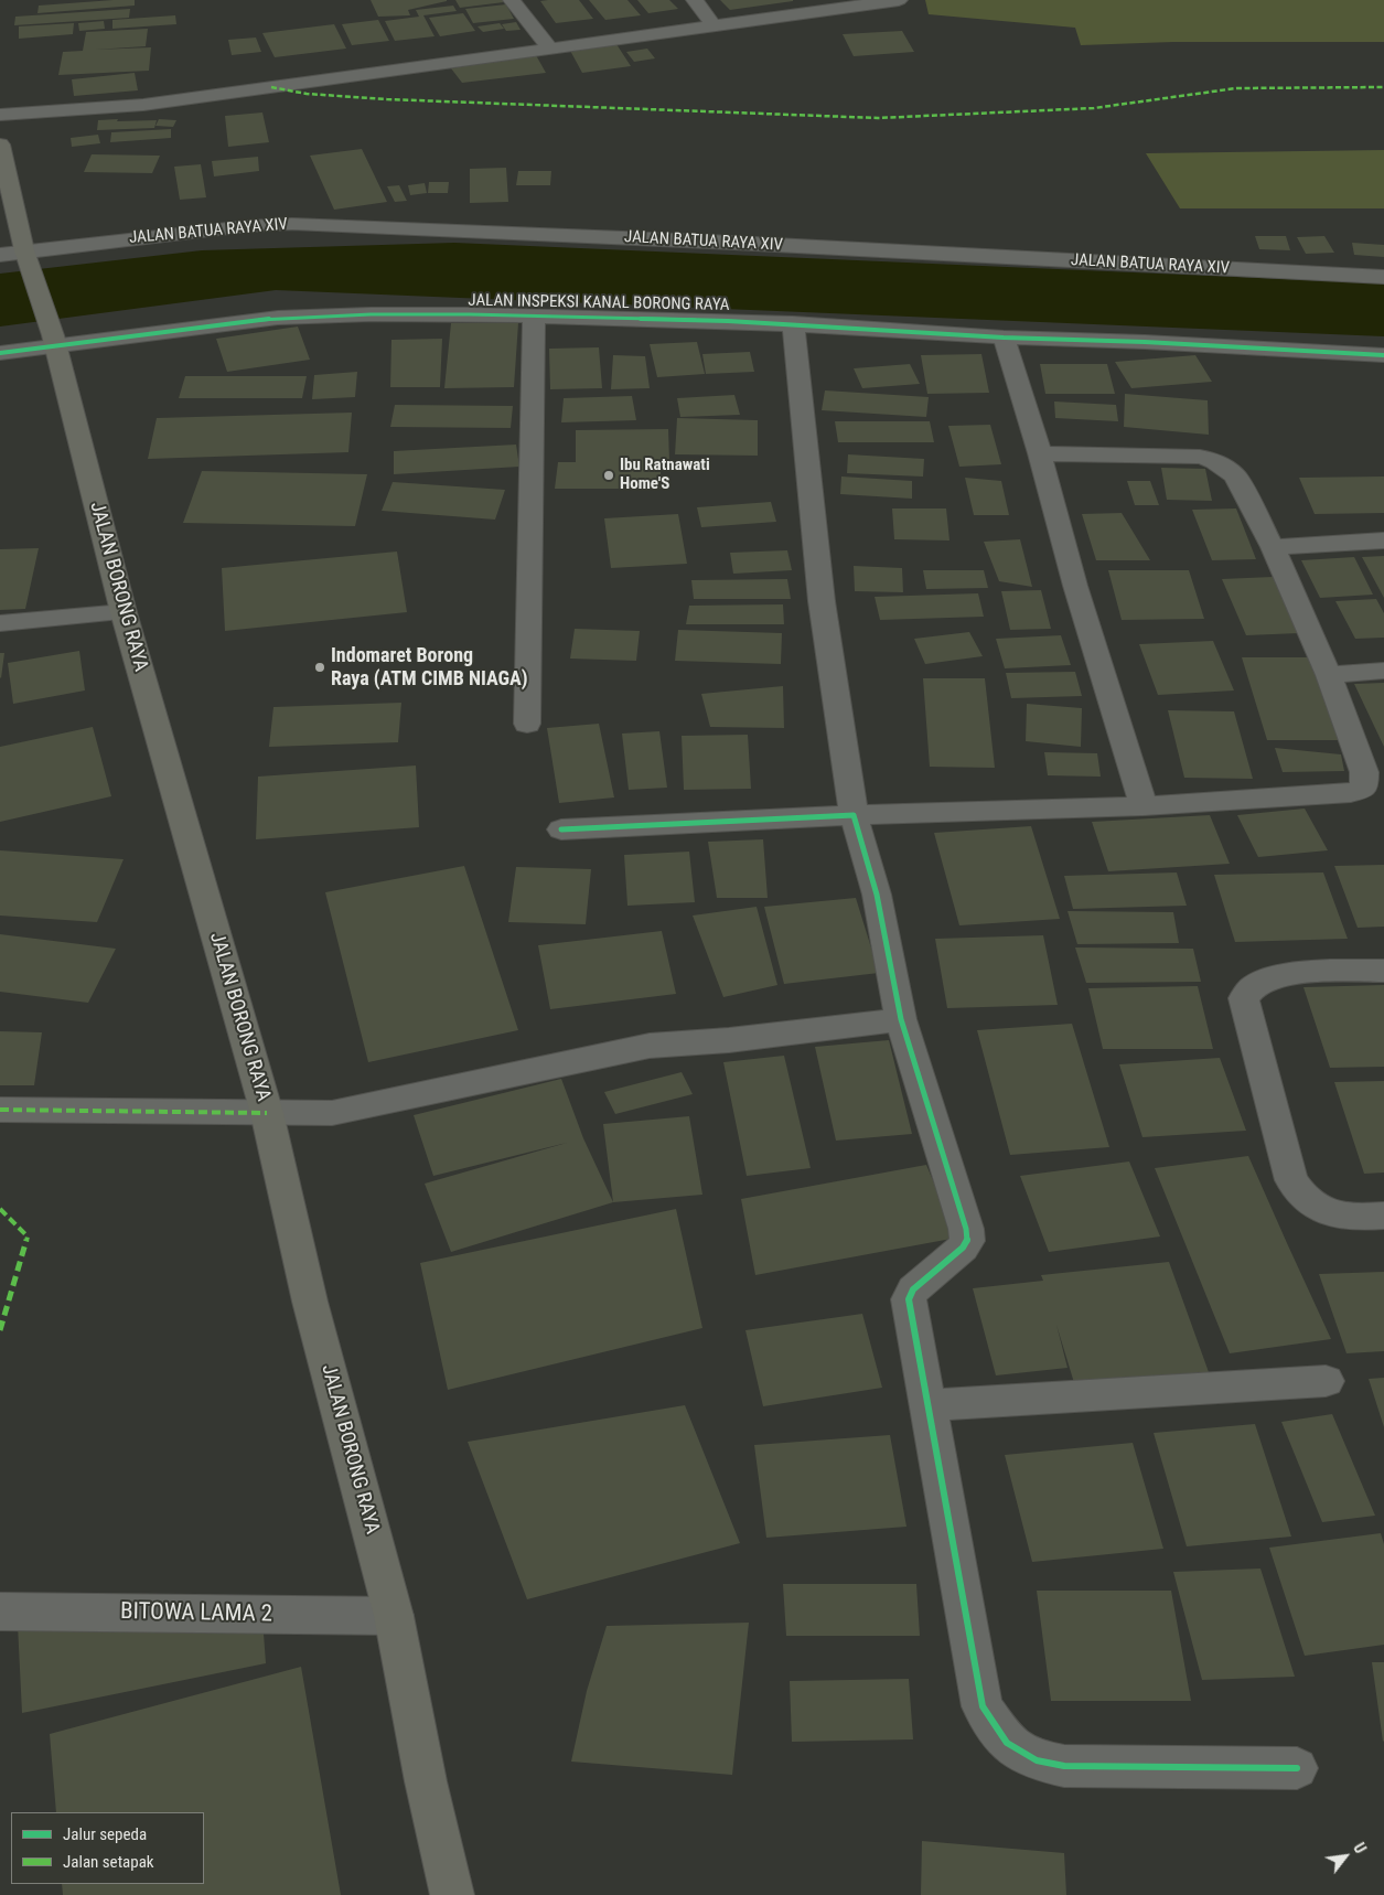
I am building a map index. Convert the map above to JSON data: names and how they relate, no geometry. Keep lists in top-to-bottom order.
{
  "streets": {
    "main road": ["JALAN BORONG RAYA"],
    "street": ["JALAN BATUA RAYA XIV", "JALAN INSPEKSI KANAL BORONG RAYA", "BITOWA LAMA 2"]
  },
  "crossings": [
    ["JALAN BATUA RAYA XIV", "JALAN BORONG RAYA"],
    ["JALAN INSPEKSI KANAL BORONG RAYA", "JALAN BORONG RAYA"],
    ["JALAN BORONG RAYA", "BITOWA LAMA 2"]
  ],
  "places": ["Ibu Ratnawati Home'S", "Indomaret Borong Raya (ATM CIMB NIAGA)"],
  "legend": ["Jalur sepeda", "Jalan setapak"],
  "north": "top right"
}
